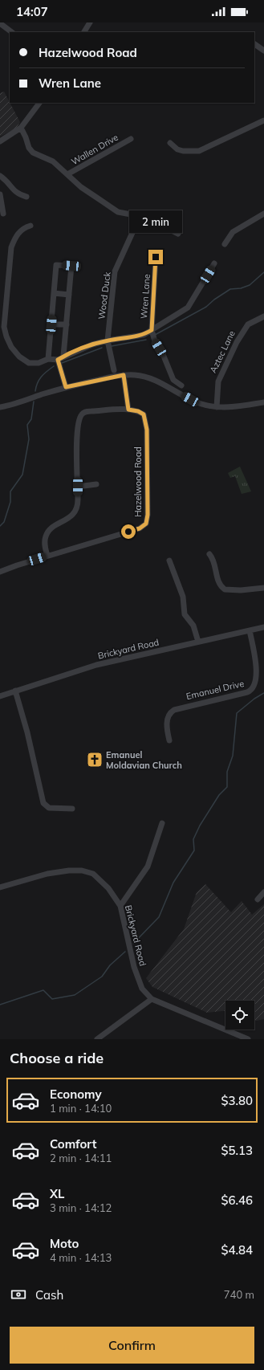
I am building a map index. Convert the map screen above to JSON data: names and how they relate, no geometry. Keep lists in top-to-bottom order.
{
  "streets": {
    "street": [
      "Wallen Drive",
      "Wood Duck",
      "Wren Lane",
      "Aztec Lane",
      "Hazelwood Road",
      "Brickyard Road",
      "Emanuel Drive"
    ]
  },
  "crossings": [
    ["Brickyard Road", "Emanuel Drive"]
  ],
  "places": {
    "church": ["Emanuel Moldavian Church"]
  },
  "page": {
    "status": "14:07",
    "banner": ["Hazelwood Road", "Wren Lane"],
    "bubble": "2 min",
    "heading": "Choose a ride",
    "list": [
      {
        "name": "Economy",
        "note": "1 min · 14:10",
        "value": "$3.80"
      },
      {
        "name": "Comfort",
        "note": "2 min · 14:11",
        "value": "$5.13"
      },
      {
        "name": "XL",
        "note": "3 min · 14:12",
        "value": "$6.46"
      },
      {
        "name": "Moto",
        "note": "4 min · 14:13",
        "value": "$4.84"
      }
    ],
    "pay": ["Cash", "740 m"],
    "buttons": "Confirm"
  }
}
